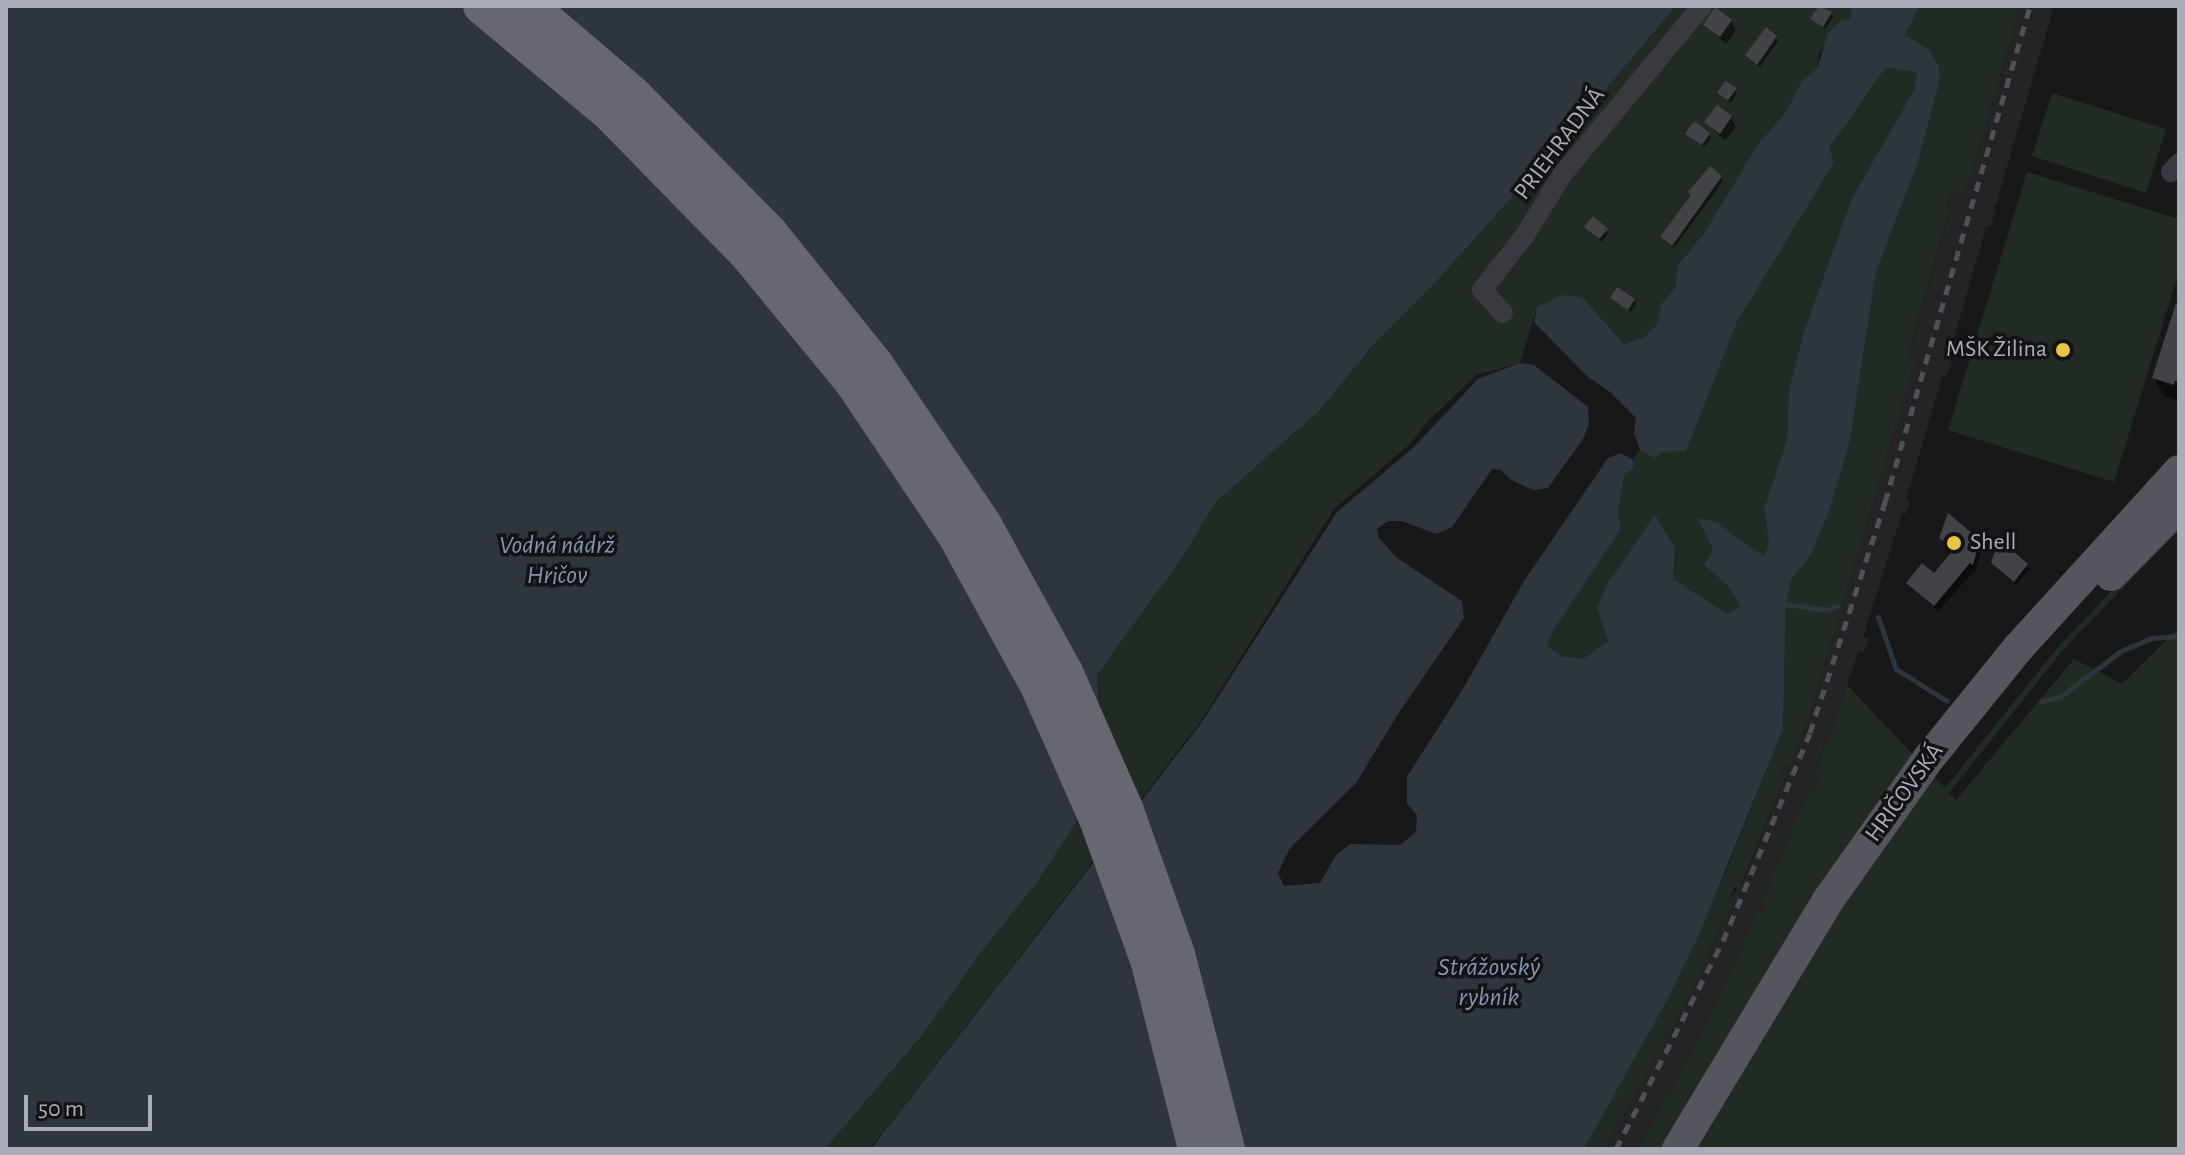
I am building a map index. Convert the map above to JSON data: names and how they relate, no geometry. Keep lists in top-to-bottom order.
{
  "streets": {
    "main road": ["HRIČOVSKÁ"],
    "street": ["PRIEHRADNÁ"]
  },
  "water": ["Vodná nádrž Hričov", "Strážovský rybník"],
  "places": ["MŠK Žilina", "Shell"],
  "scale_bar": "50 m"
}
